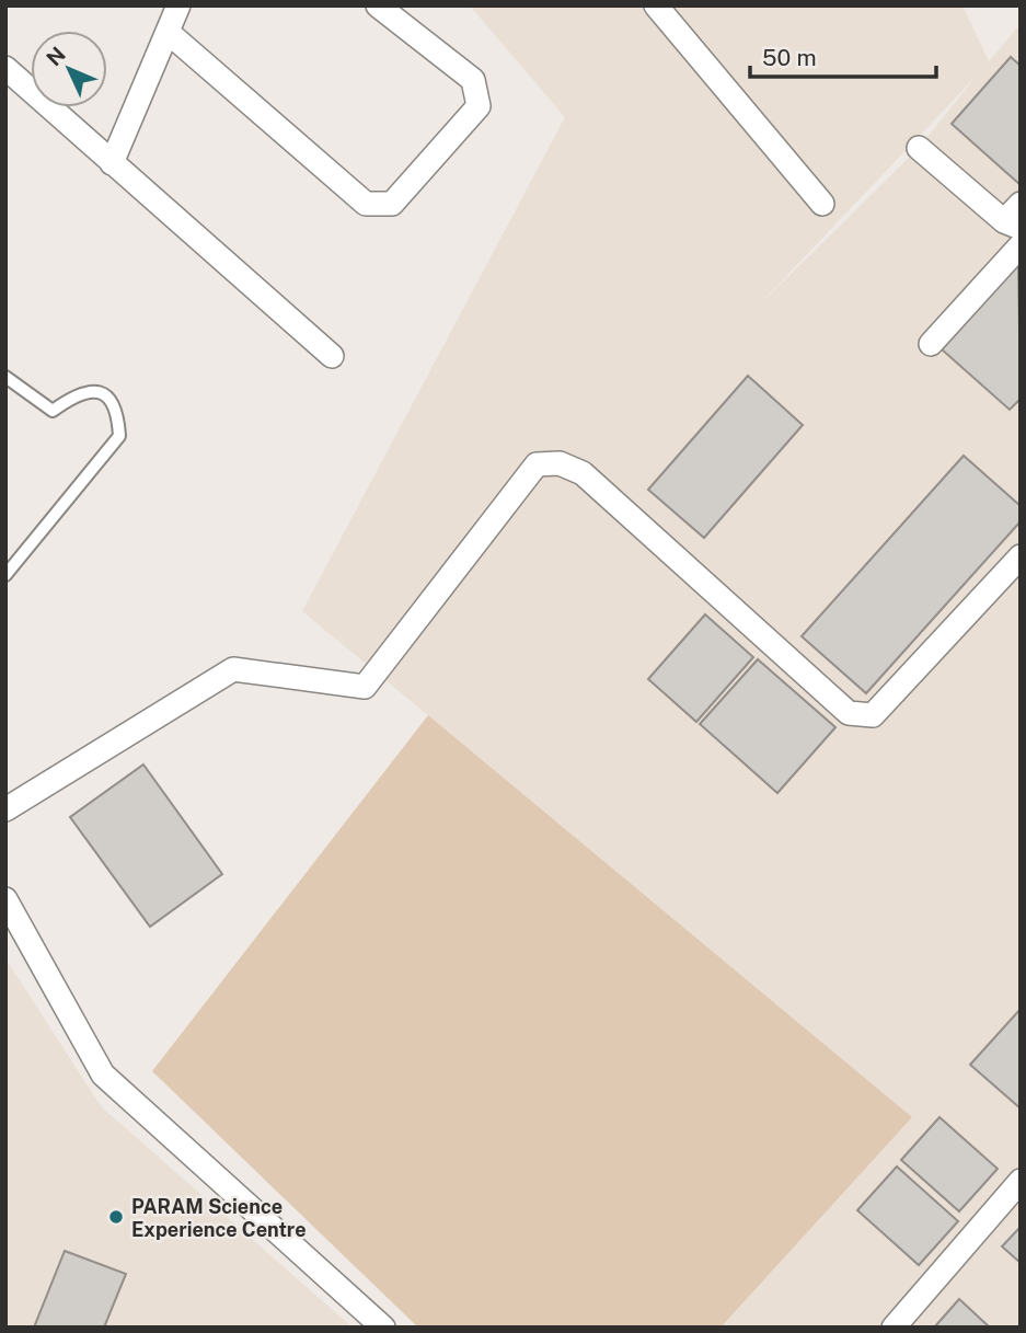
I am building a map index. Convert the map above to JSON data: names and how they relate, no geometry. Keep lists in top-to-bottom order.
{
  "places": ["PARAM Science Experience Centre"],
  "scale_bar": "50 m",
  "north": "top left"
}
